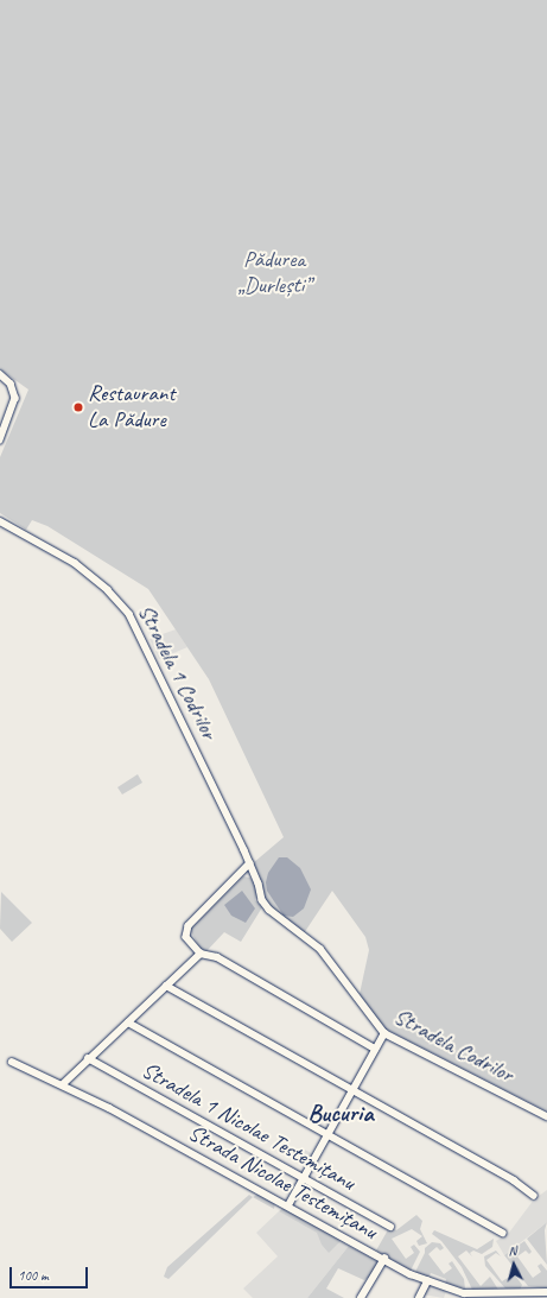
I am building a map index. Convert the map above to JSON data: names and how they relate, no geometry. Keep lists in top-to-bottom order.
{
  "streets": {
    "street": [
      "Stradela 1 Codrilor",
      "Stradela Codrilor",
      "Stradela 1 Nicolae Testemițanu",
      "Strada Nicolae Testemițanu"
    ]
  },
  "crossings": [
    ["Stradela 1 Codrilor", "Stradela Codrilor"]
  ],
  "districts": ["Bucuria"],
  "parks": ["Pădurea „Durlești”"],
  "places": ["Restaurant La Pădure"],
  "scale_bar": "100 m",
  "north": "top"
}
